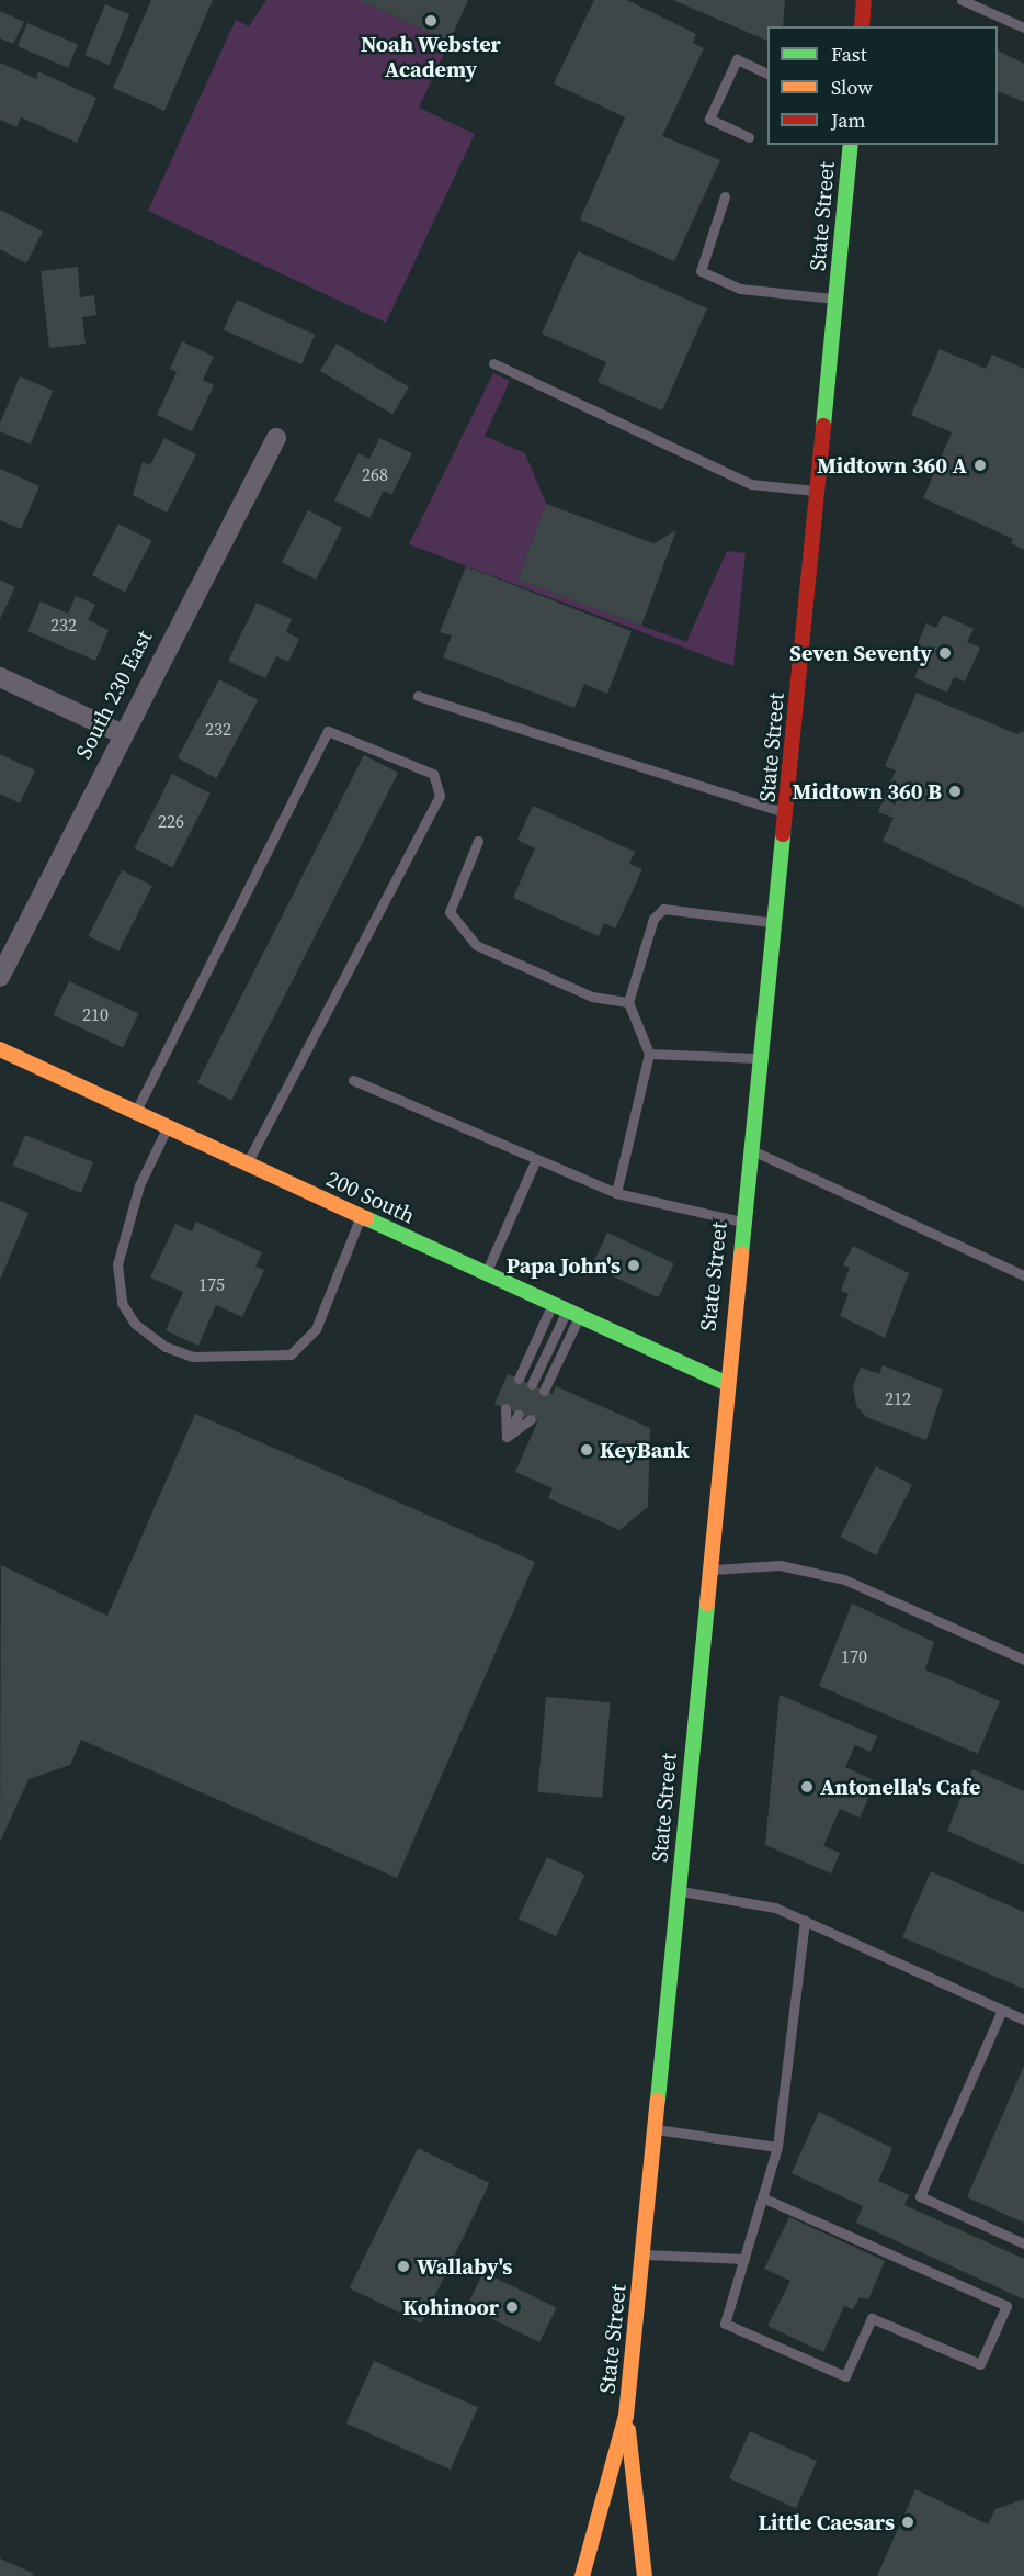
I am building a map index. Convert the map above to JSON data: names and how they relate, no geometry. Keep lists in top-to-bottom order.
{
  "streets": {
    "main road": ["State Street", "200 South"],
    "street": ["South 230 East"]
  },
  "crossings": [
    ["State Street", "200 South"]
  ],
  "places": [
    "Noah Webster Academy",
    "Midtown 360 A",
    "Seven Seventy",
    "Midtown 360 B",
    "Papa John's",
    "KeyBank",
    "Antonella's Cafe",
    "Wallaby's",
    "Kohinoor",
    "Little Caesars"
  ],
  "house_numbers": [
    "268",
    "232",
    "232",
    "226",
    "210",
    "175",
    "212",
    "170"
  ],
  "legend": ["Fast", "Slow", "Jam"]
}
